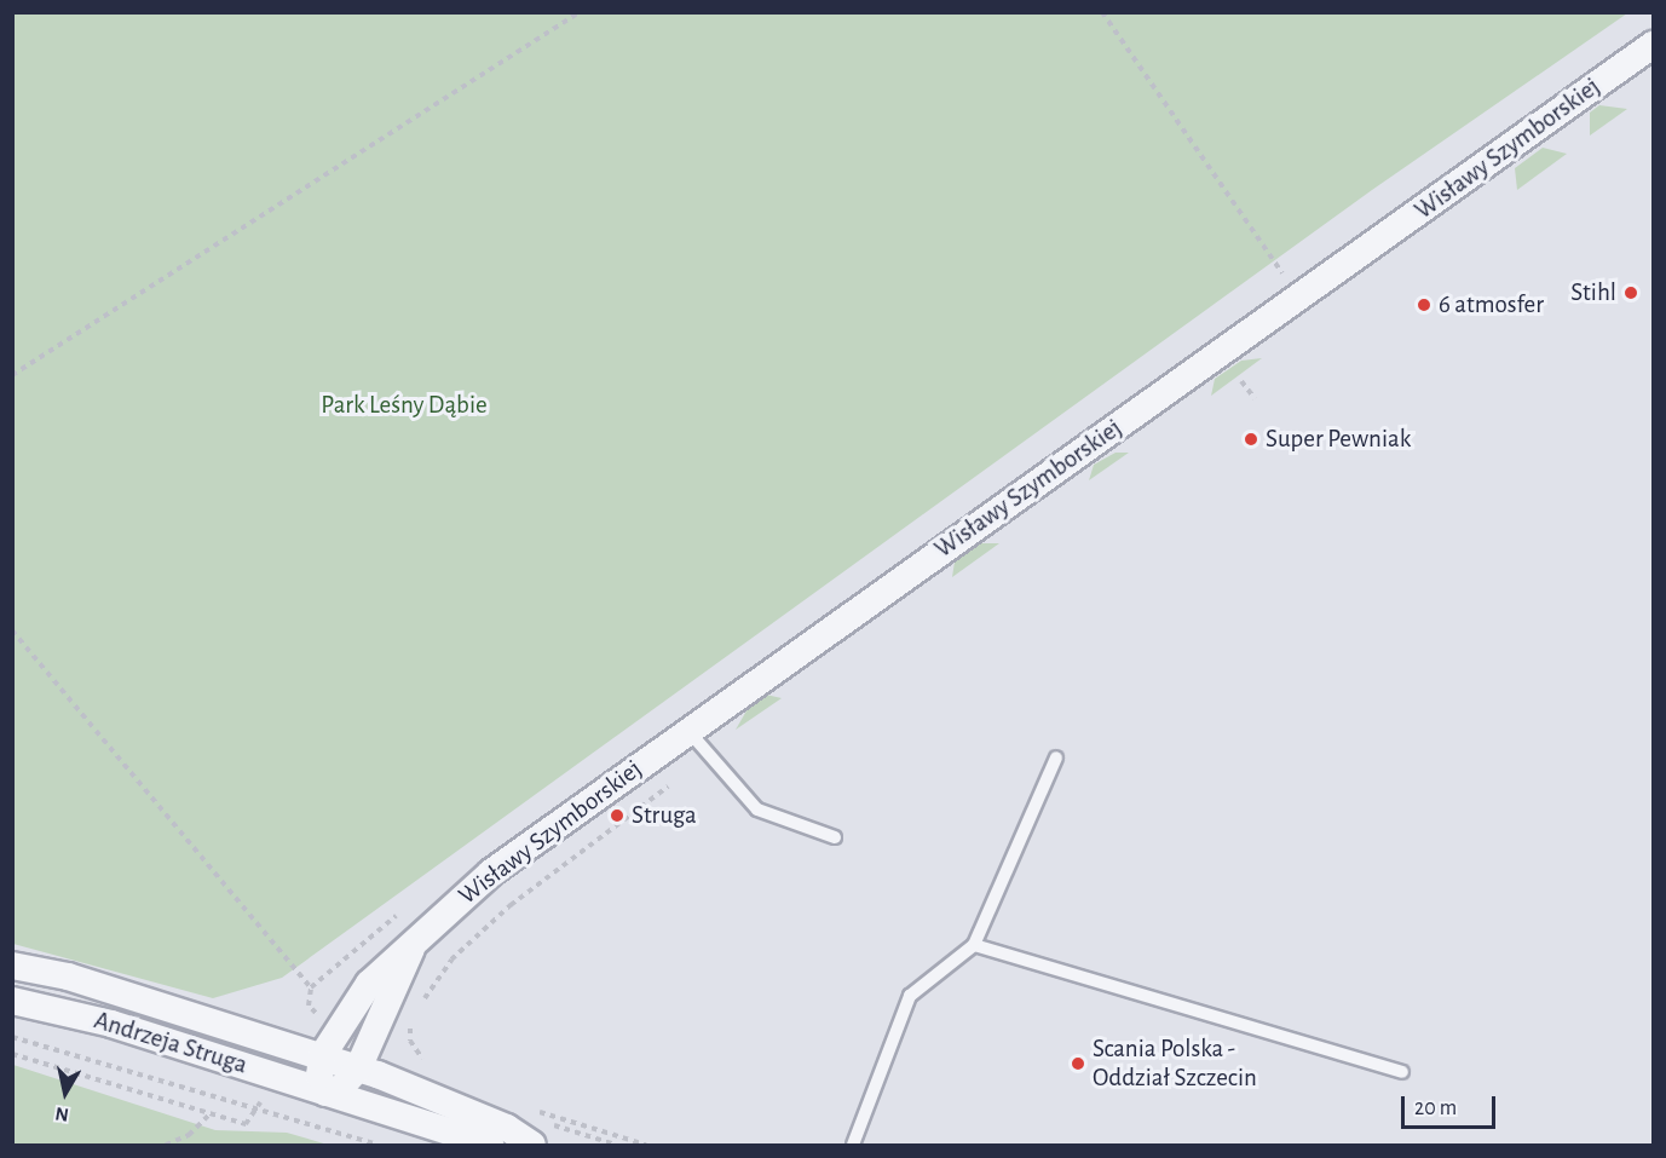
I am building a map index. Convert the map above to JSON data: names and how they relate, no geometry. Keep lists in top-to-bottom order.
{
  "streets": {
    "street": ["Wisławy Szymborskiej", "Andrzeja Struga"]
  },
  "crossings": [
    ["Wisławy Szymborskiej", "Andrzeja Struga"]
  ],
  "parks": ["Park Leśny Dąbie"],
  "places": [
    "Stihl",
    "6 atmosfer",
    "Super Pewniak",
    "Struga",
    "Scania Polska - Oddział Szczecin"
  ],
  "scale_bar": "20 m",
  "north": "bottom"
}
